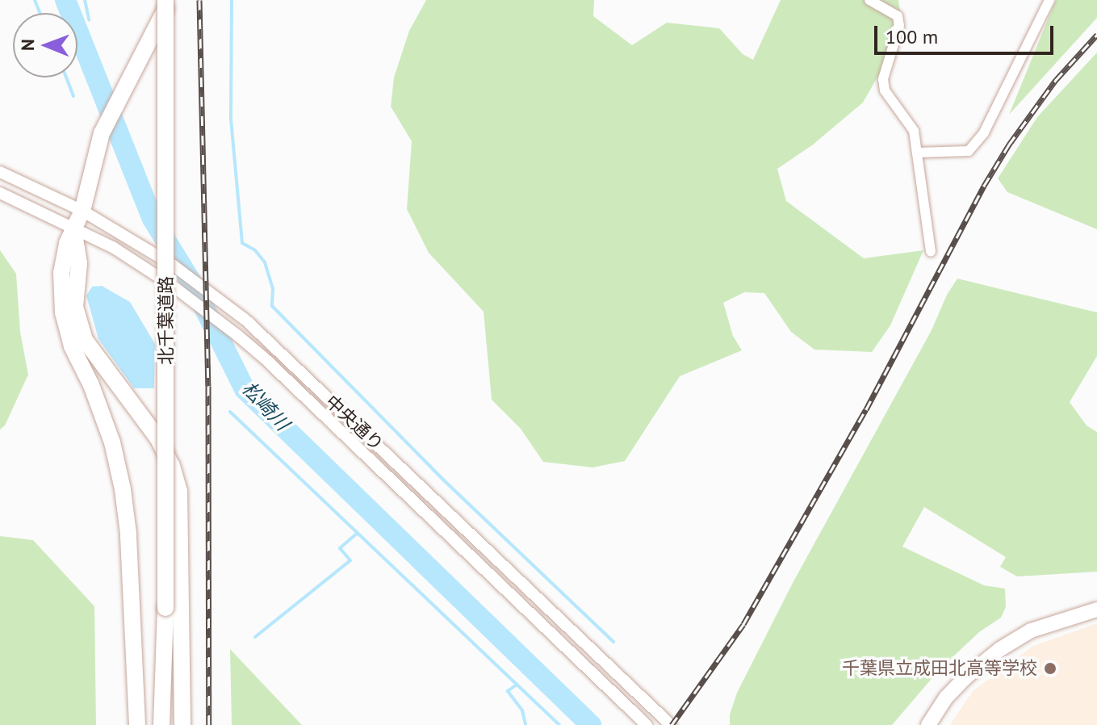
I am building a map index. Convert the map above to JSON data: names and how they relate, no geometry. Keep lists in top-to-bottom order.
{
  "streets": {
    "highway": ["北千葉道路"],
    "street": ["中央通り"]
  },
  "water": ["松崎川"],
  "places": ["千葉県立成田北高等学校"],
  "scale_bar": "100 m",
  "north": "left"
}
